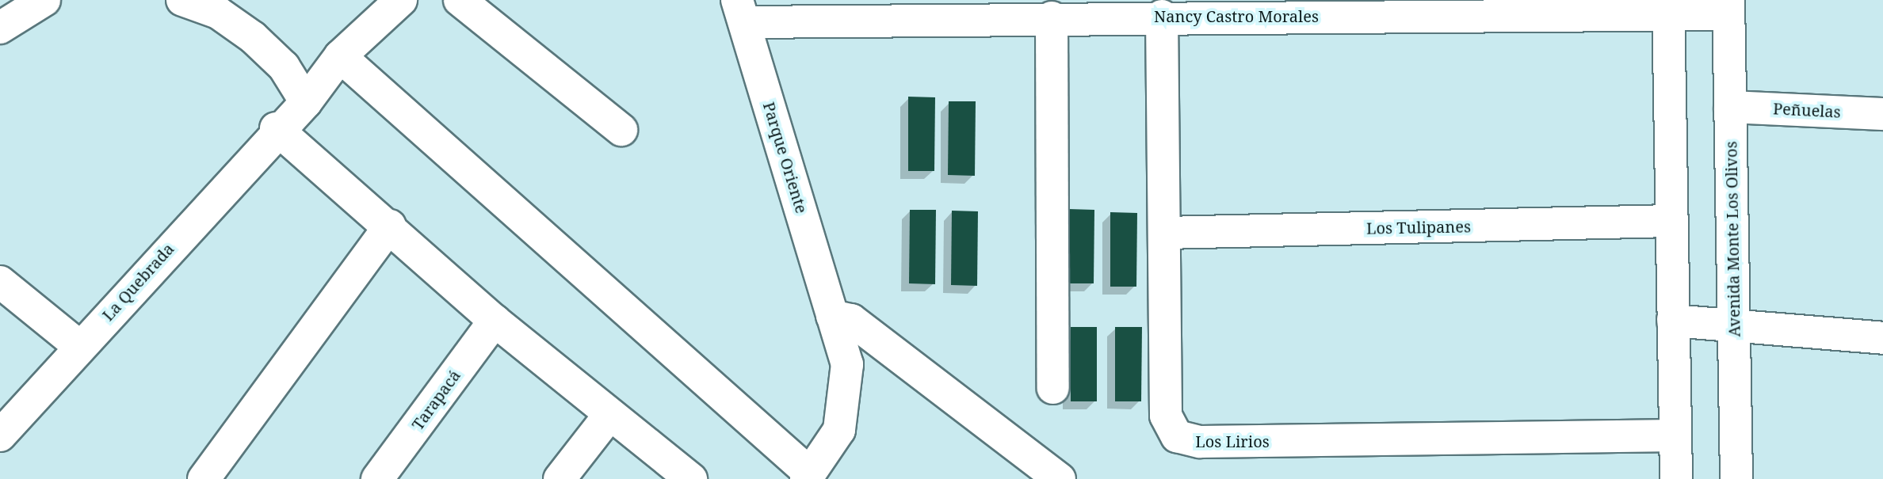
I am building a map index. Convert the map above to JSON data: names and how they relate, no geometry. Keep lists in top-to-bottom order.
{
  "streets": {
    "street": [
      "Nancy Castro Morales",
      "Peñuelas",
      "Parque Oriente",
      "Los Tulipanes",
      "Avenida Monte Los Olivos",
      "La Quebrada",
      "Tarapacá",
      "Los Lirios"
    ]
  },
  "crossings": [
    ["Nancy Castro Morales", "Parque Oriente"],
    ["Nancy Castro Morales", "Avenida Monte Los Olivos"],
    ["Nancy Castro Morales", "Los Lirios"],
    ["Peñuelas", "Avenida Monte Los Olivos"],
    ["Los Tulipanes", "Los Lirios"]
  ]
}
